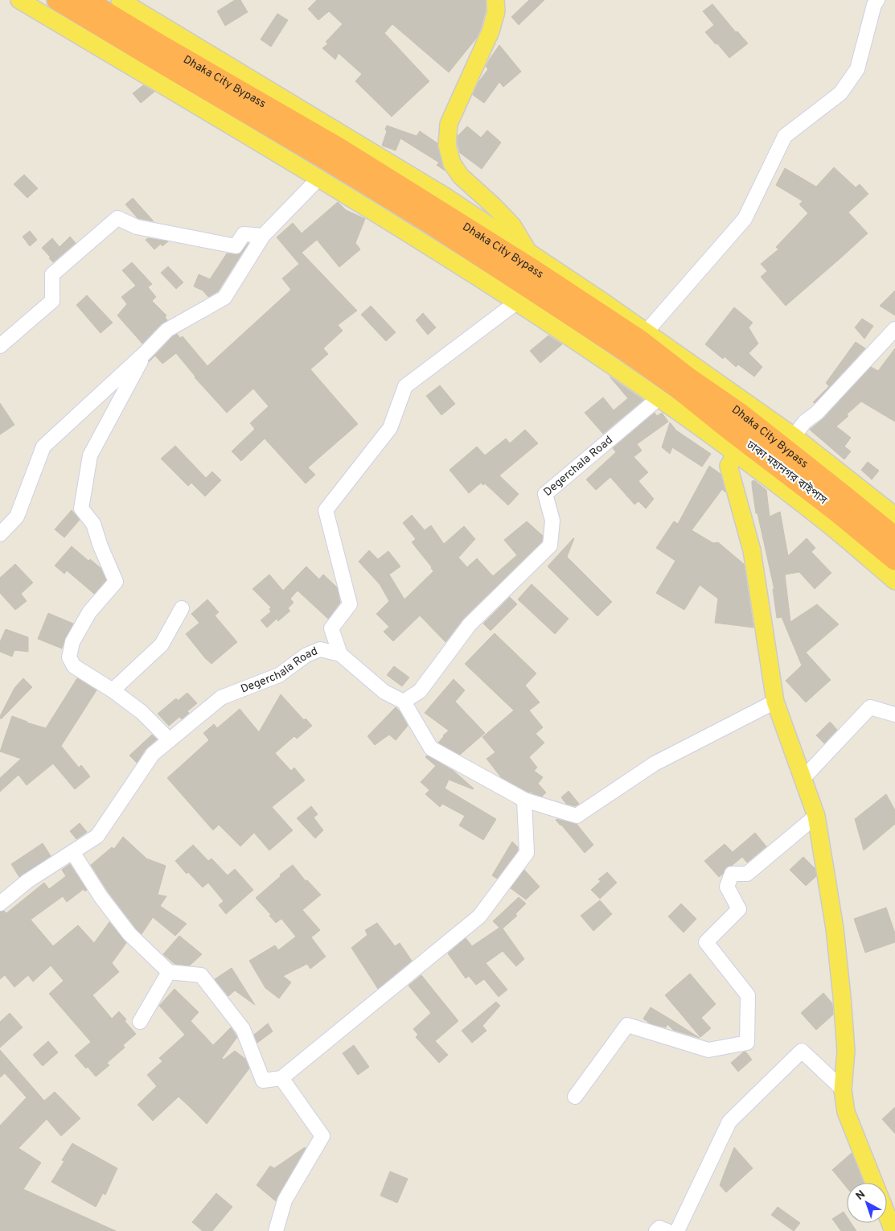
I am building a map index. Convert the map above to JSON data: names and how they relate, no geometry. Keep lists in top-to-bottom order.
{
  "streets": {
    "highway": ["Dhaka City Bypass", "ঢাকা মহানগর বাইপাস"],
    "street": ["Degerchala Road"]
  },
  "crossings": [
    ["Dhaka City Bypass", "ঢাকা মহানগর বাইপাস"]
  ],
  "north": "top left"
}
